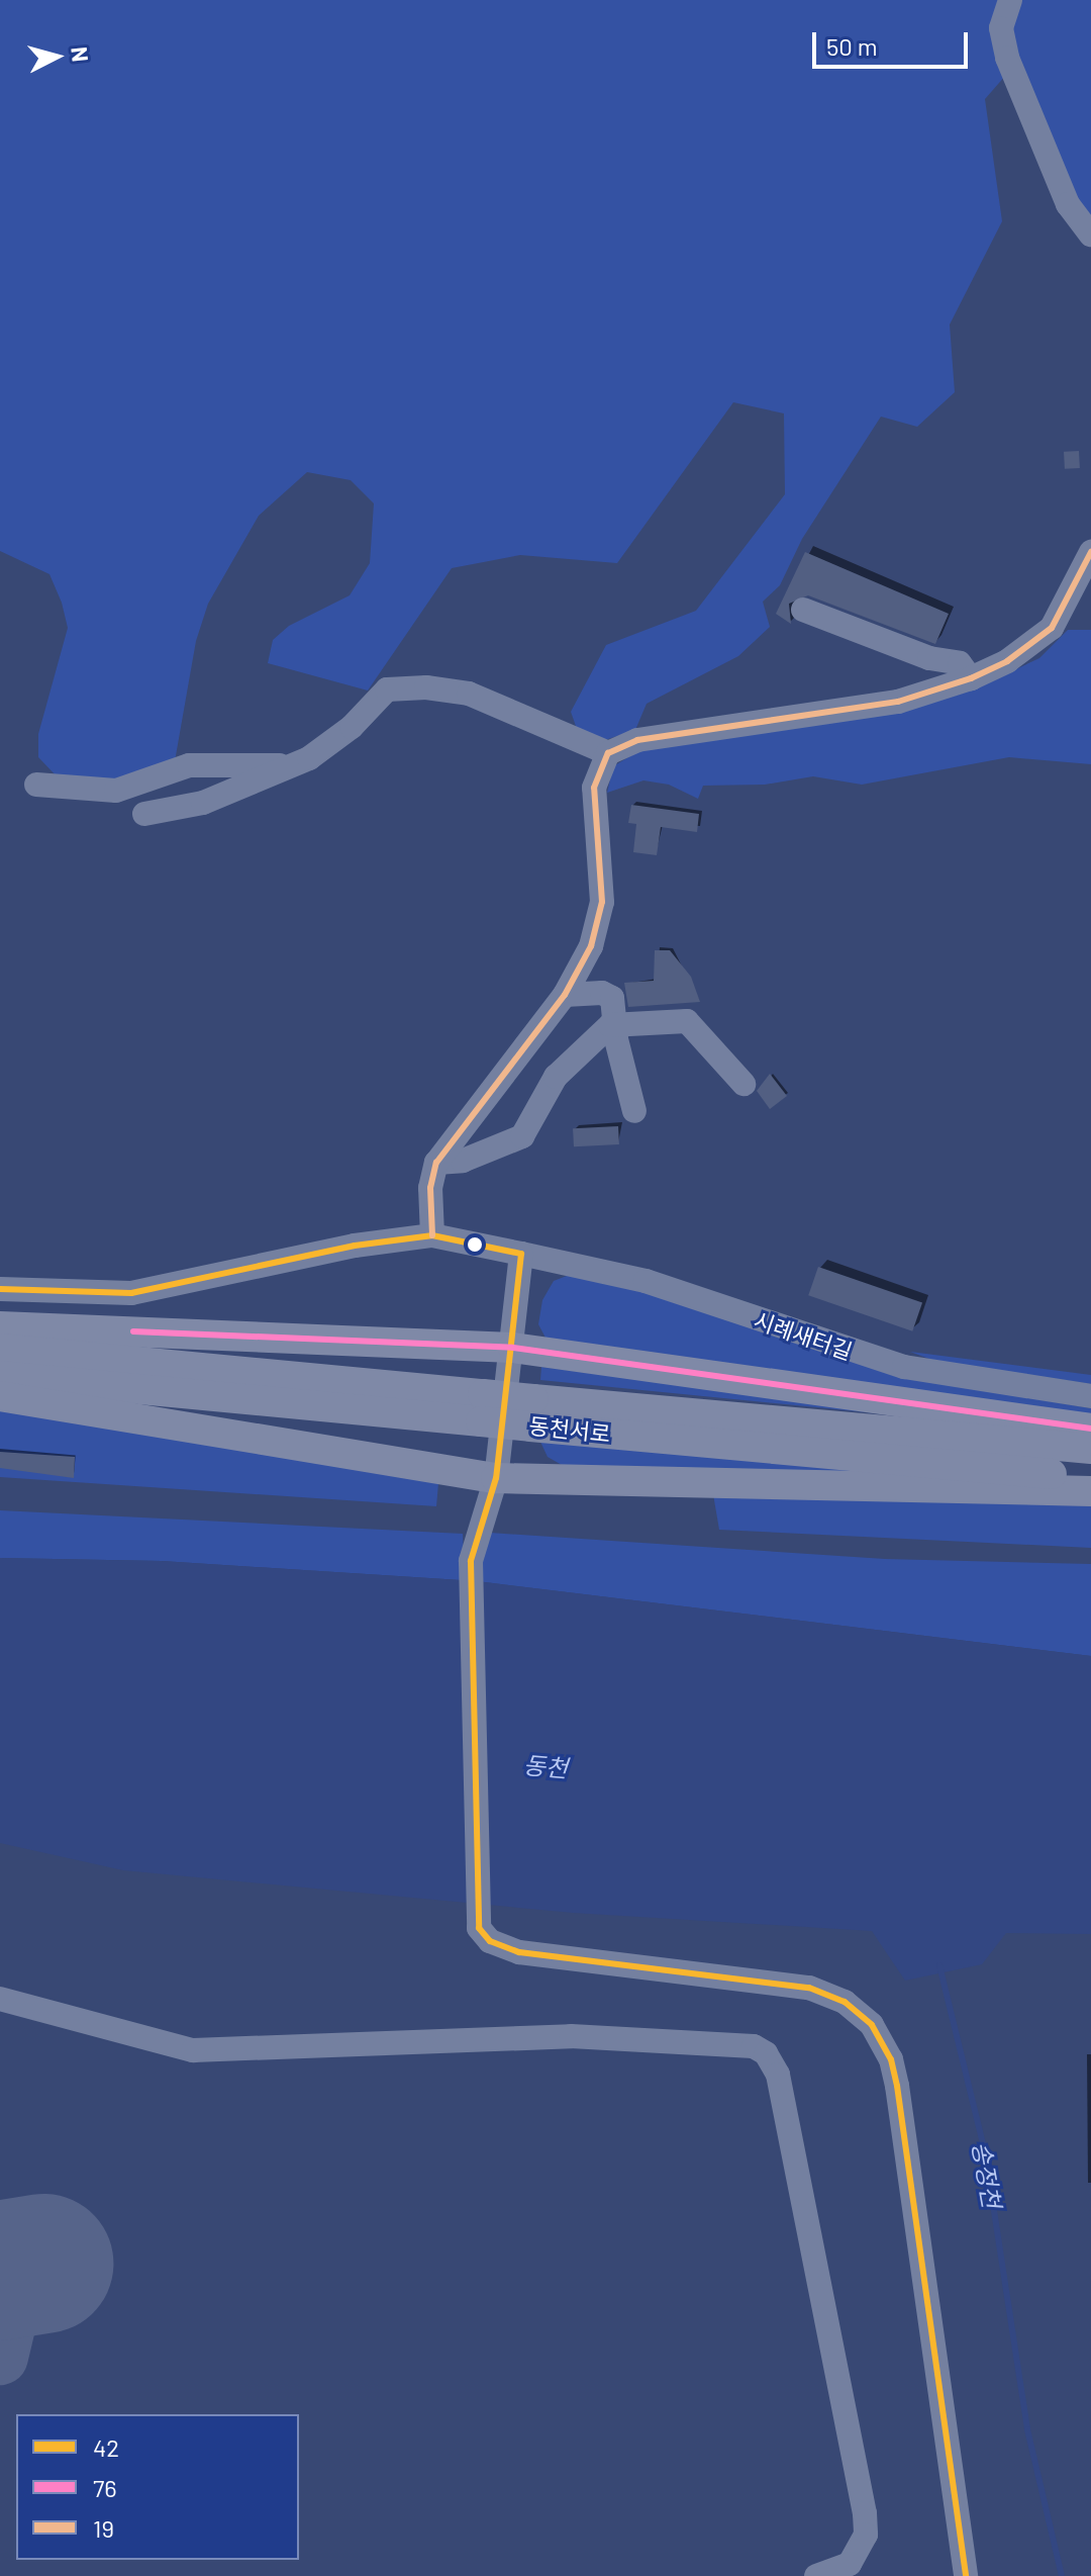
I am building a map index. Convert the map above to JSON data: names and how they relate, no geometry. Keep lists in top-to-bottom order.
{
  "streets": {
    "main road": ["동천서로"],
    "street": ["시례새터길"]
  },
  "water": ["동천", "송정천"],
  "lines": ["transit line 19", "transit line 42", "transit line 76"],
  "legend": ["42", "76", "19"],
  "scale_bar": "50 m",
  "north": "right"
}
